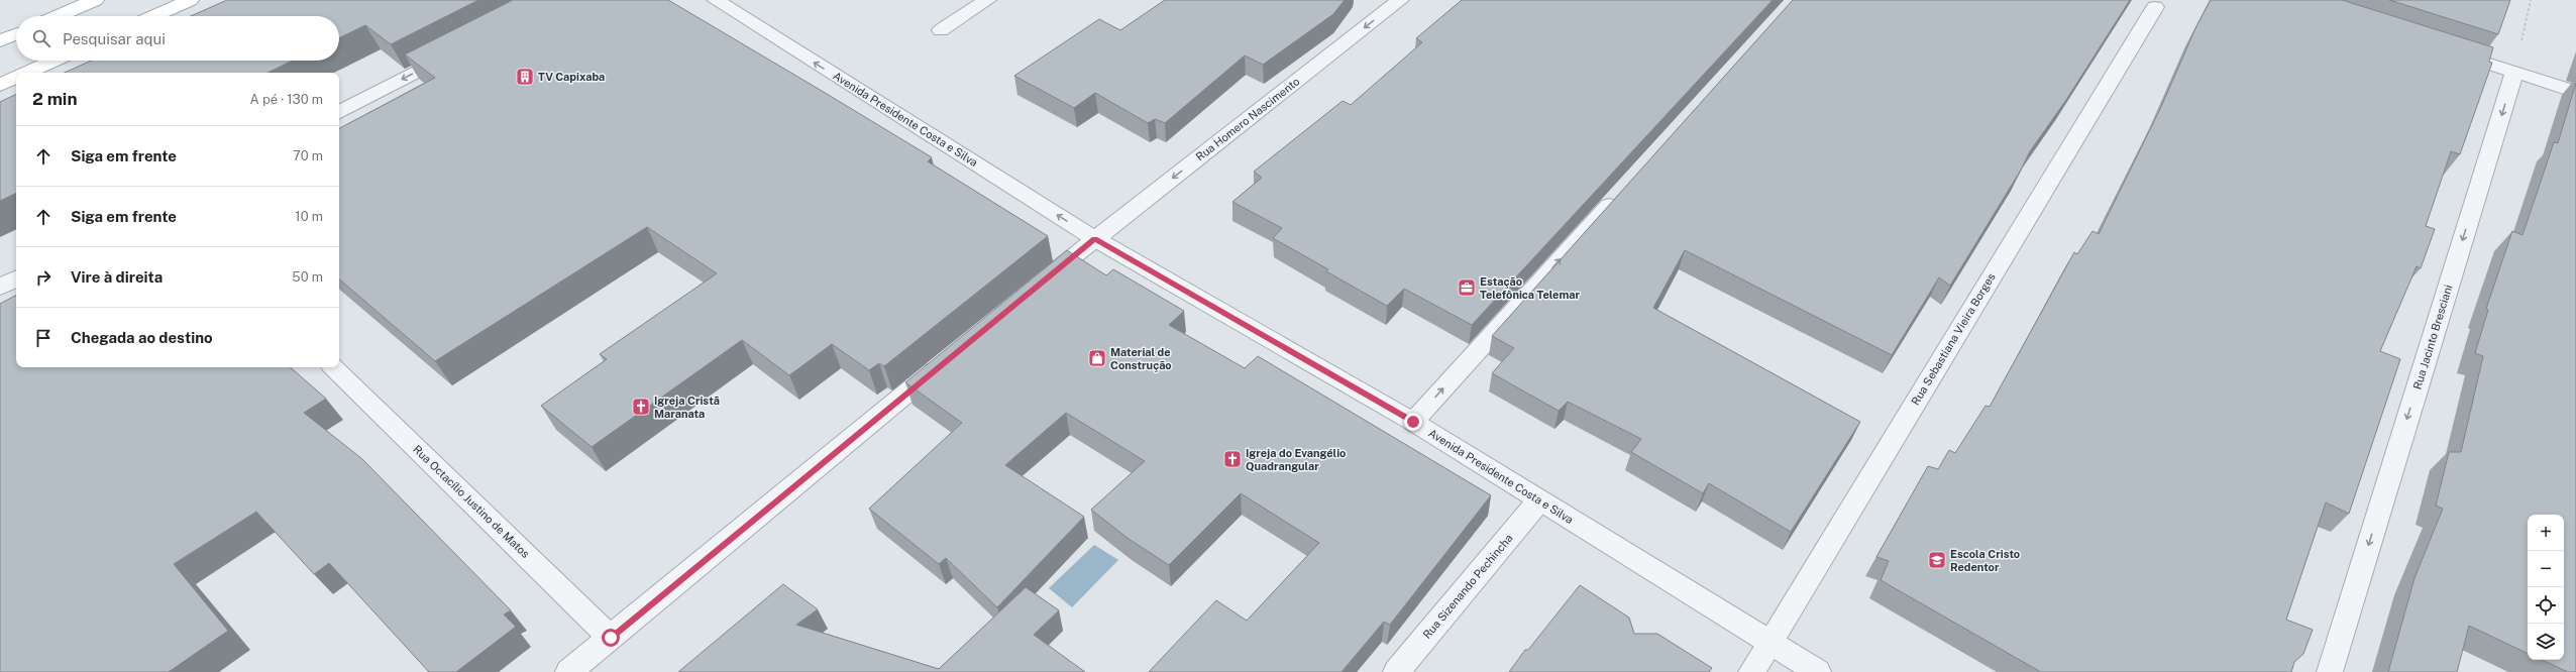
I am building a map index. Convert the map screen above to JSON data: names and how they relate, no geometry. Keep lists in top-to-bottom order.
{
  "streets": {
    "street": [
      "Avenida Presidente Costa e Silva",
      "Rua Homero Nascimento",
      "Rua Jacinto Bresciani",
      "Rua Sebastiana Vieira Borges",
      "Rua Octacílio Justino de Matos",
      "Rua Sizenando Pechincha"
    ]
  },
  "crossings": [
    ["Avenida Presidente Costa e Silva", "Rua Homero Nascimento"],
    ["Avenida Presidente Costa e Silva", "Rua Sebastiana Vieira Borges"],
    ["Avenida Presidente Costa e Silva", "Rua Sizenando Pechincha"]
  ],
  "one_way": ["Rua Homero Nascimento", "Rua Jacinto Bresciani"],
  "places": {
    "building": ["TV Capixaba"],
    "office": ["Estação Telefônica Telemar"],
    "shop": ["Material de Construção"],
    "church": ["Igreja Cristã Maranata", "Igreja do Evangélio Quadrangular"],
    "school or university": ["Escola Cristo Redentor"]
  },
  "page": {
    "search": "Pesquisar aqui",
    "heading": ["2 min", "A pé · 130 m"],
    "list": [
      ["Siga em frente", "70 m"],
      ["Siga em frente", "10 m"],
      ["Vire à direita", "50 m"],
      "Chegada ao destino"
    ],
    "map_buttons": ["+", "−"]
  }
}
